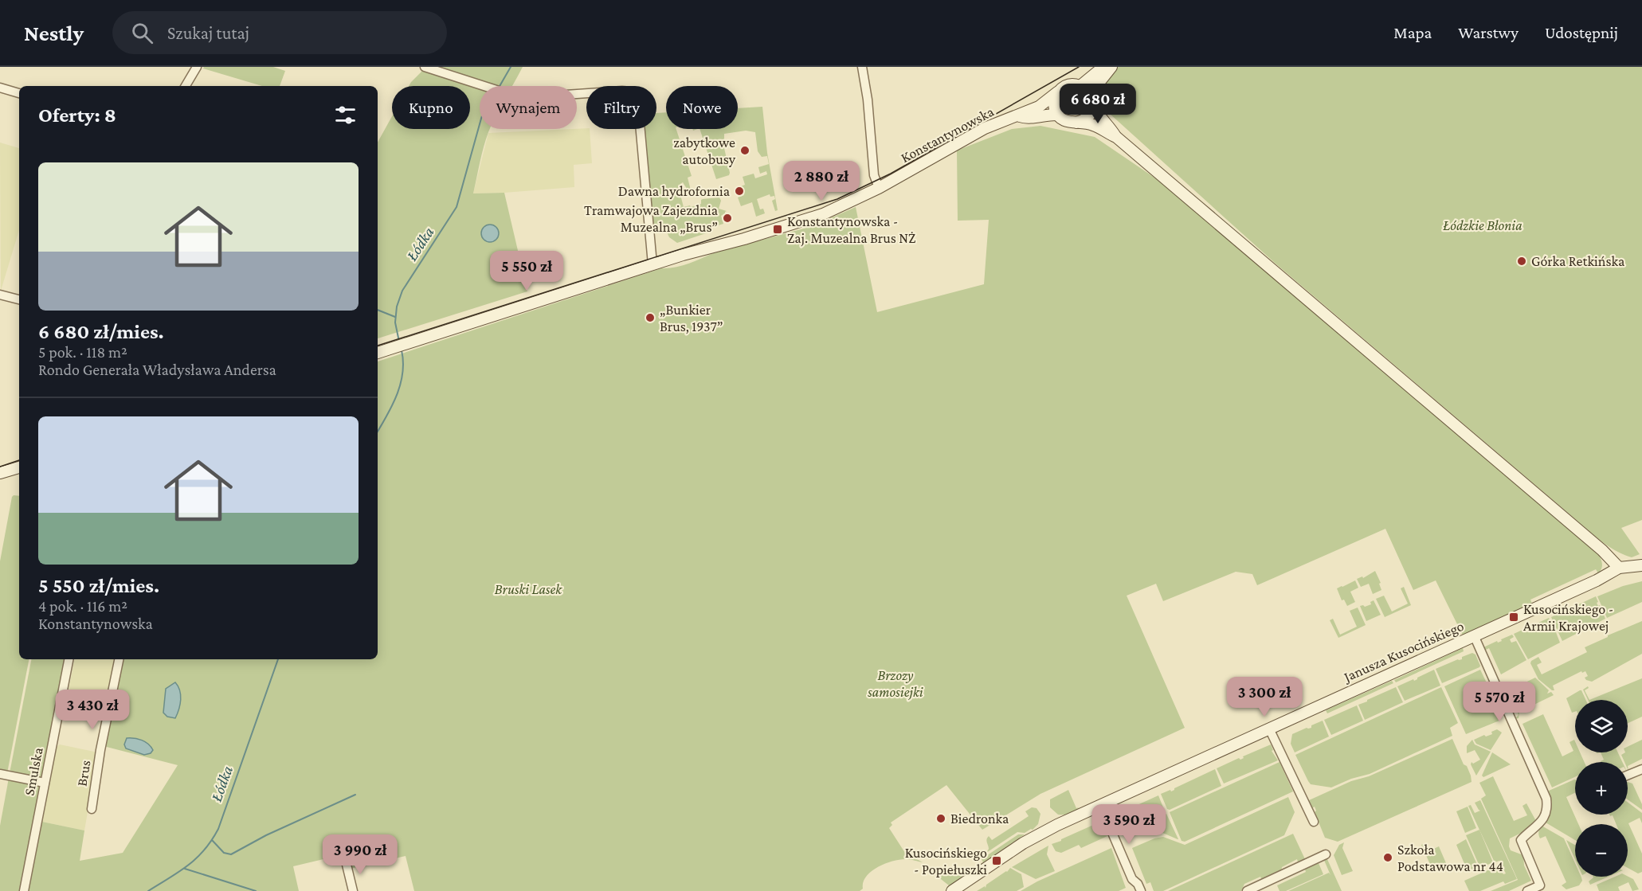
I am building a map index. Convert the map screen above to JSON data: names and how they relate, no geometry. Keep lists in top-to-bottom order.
{
  "streets": {
    "street": [
      "Konstantynowska",
      "Janusza Kusocińskiego",
      "Smulska",
      "Brus"
    ]
  },
  "water": ["Łódka"],
  "parks": ["Łódzkie Błonia", "Bruski Lasek", "Brzozy samosiejki"],
  "places": {
    "other": [
      "zabytkowe autobusy",
      "Dawna hydrofornia",
      "Tramwajowa Zajezdnia Muzealna „Brus”",
      "Górka Retkińska",
      "„Bunkier Brus, 1937”",
      "Biedronka",
      "Szkoła Podstawowa nr 44"
    ],
    "transit": ["Konstantynowska - Zaj. Muzealna Brus NŻ", "Kusocińskiego - Armii Krajowej", "Kusocińskiego - Popiełuszki"]
  },
  "page": {
    "header": "Nestly",
    "search": "Szukaj tutaj",
    "nav": ["Mapa", "Warstwy", "Udostępnij"],
    "price": [
      "6 680 zł",
      "2 880 zł",
      "5 550 zł",
      "3 300 zł",
      "5 570 zł",
      "3 430 zł",
      "3 590 zł",
      "3 990 zł"
    ],
    "chip": [
      "Kupno",
      "Wynajem",
      "Filtry",
      "Nowe"
    ],
    "heading": "Oferty: 8",
    "list": [
      {
        "name": "6 680 zł/mies.",
        "note": "5 pok. · 118 m² · Rondo Generała Władysława Andersa"
      },
      {
        "name": "5 550 zł/mies.",
        "note": "4 pok. · 116 m² · Konstantynowska"
      }
    ],
    "map_buttons": ["+", "−"]
  }
}
